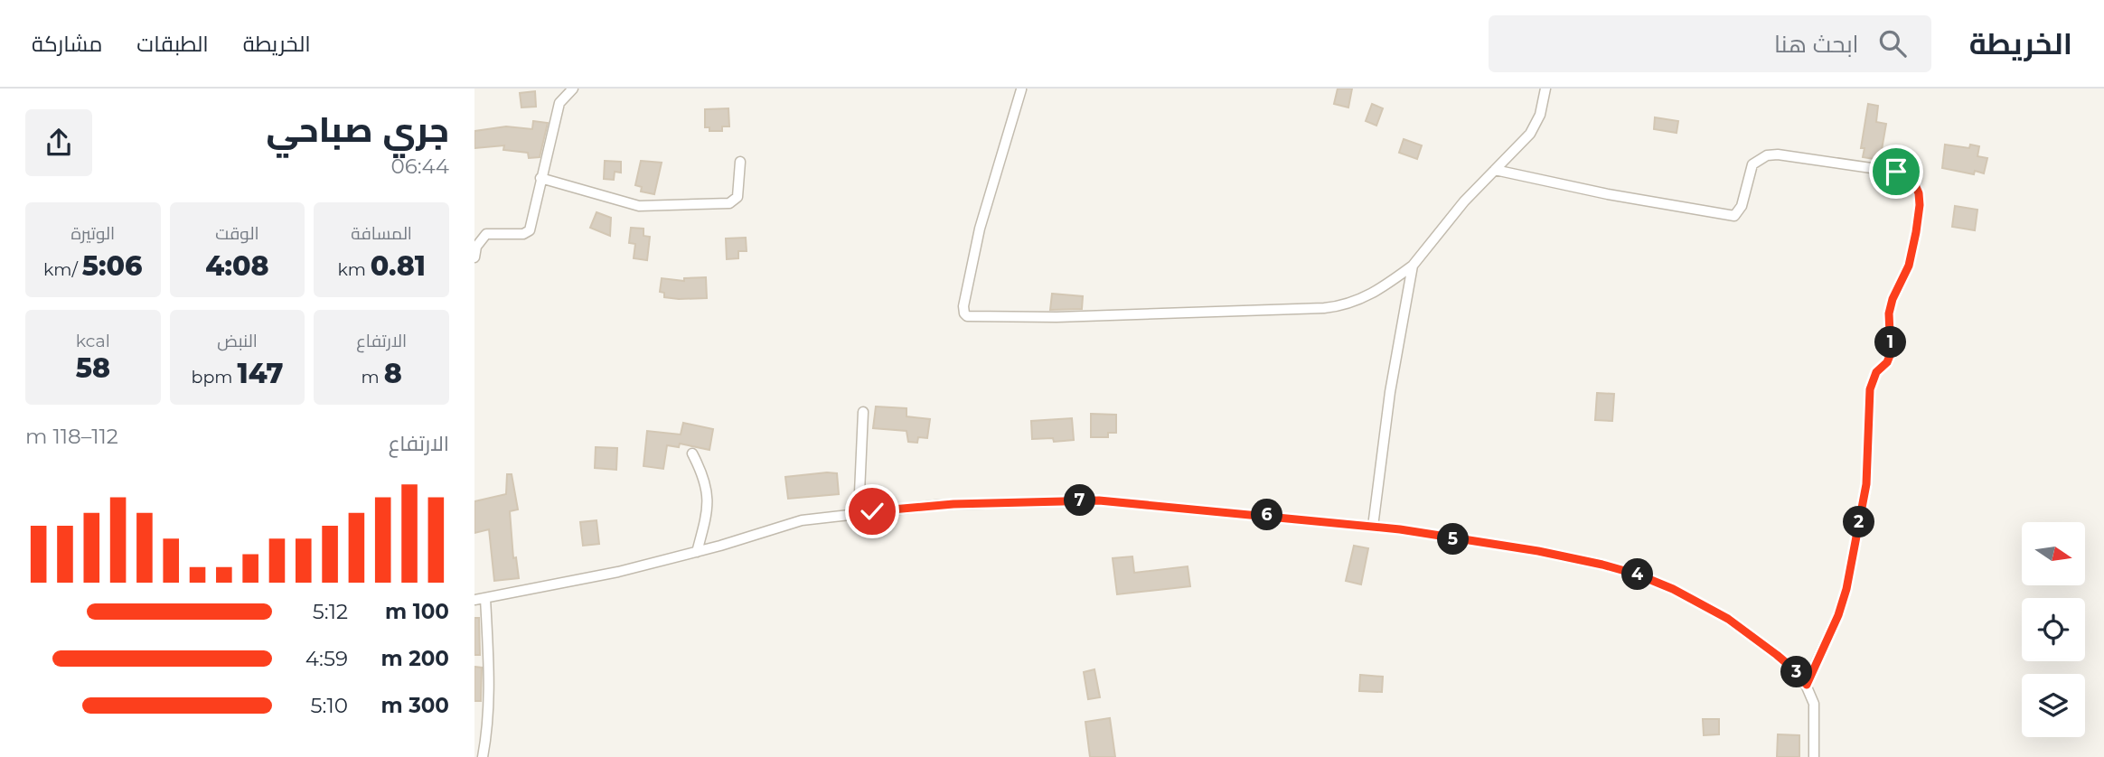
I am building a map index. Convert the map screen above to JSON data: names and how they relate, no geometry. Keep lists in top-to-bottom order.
{
  "north": "right",
  "page": {
    "header": "الخريطة",
    "search": "ابحث هنا",
    "nav": ["الخريطة", "الطبقات", "مشاركة"],
    "heading": ["جري صباحي", "06:44"],
    "stats": [
      ["المسافة", "0.81 km"],
      ["الوقت", "4:08"],
      ["الوتيرة", "5:06 /km"],
      ["الارتفاع", "8 m"],
      ["النبض", "147 bpm"],
      ["kcal", "58"]
    ],
    "pins": [
      "1",
      "7",
      "6",
      "2",
      "5",
      "4",
      "3"
    ],
    "chart": ["الارتفاع", "112–118 m"],
    "list": [
      {
        "name": "100 m",
        "note": "5:12"
      },
      {
        "name": "200 m",
        "note": "4:59"
      },
      {
        "name": "300 m",
        "note": "5:10"
      }
    ]
  }
}
